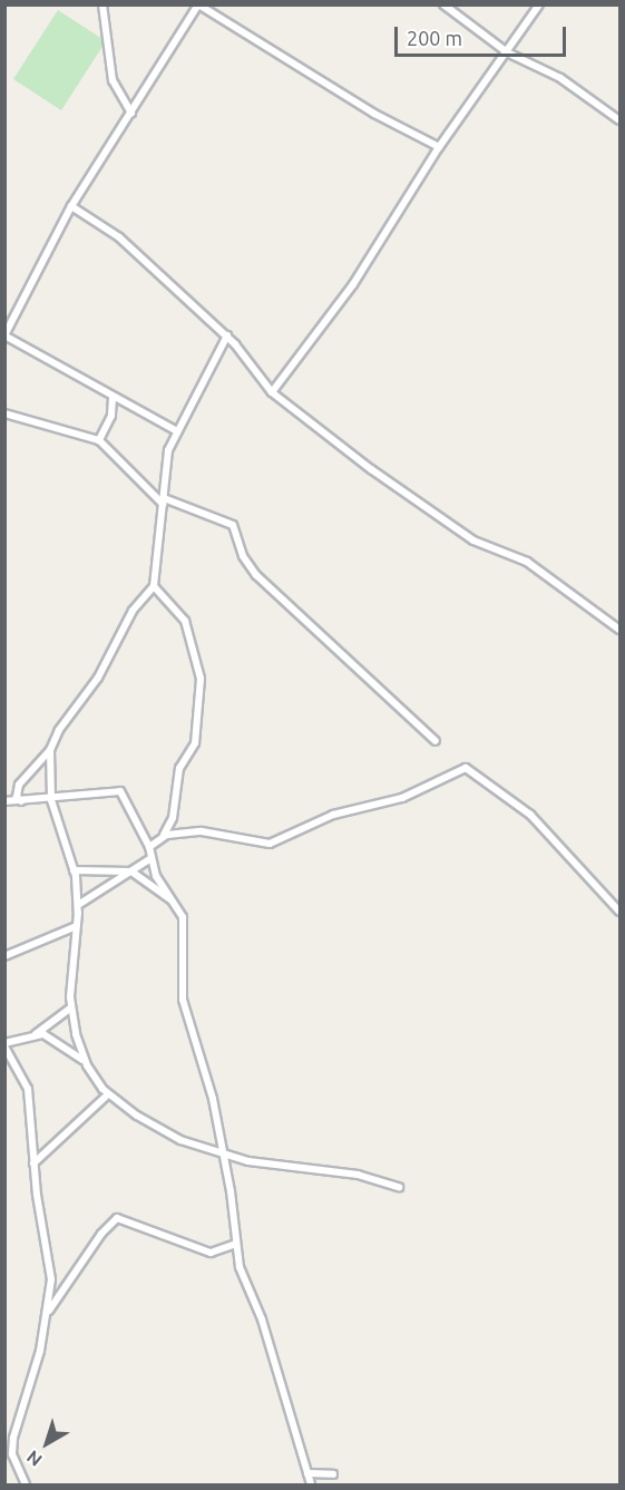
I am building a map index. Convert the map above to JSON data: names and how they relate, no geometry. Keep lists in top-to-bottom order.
{
  "scale_bar": "200 m",
  "north": "bottom left"
}
